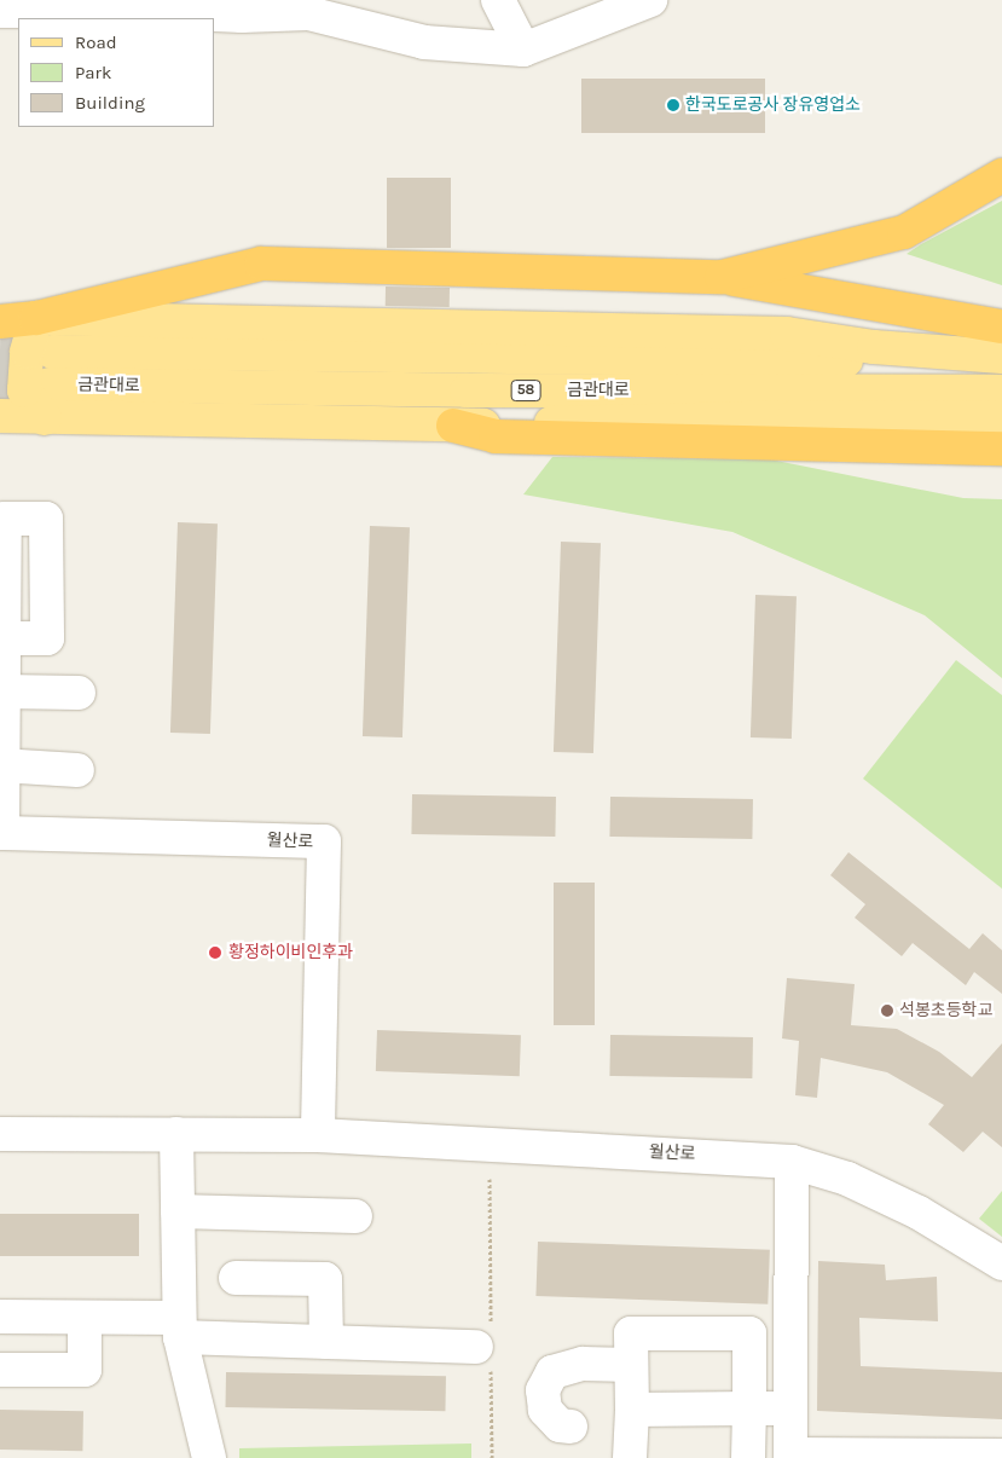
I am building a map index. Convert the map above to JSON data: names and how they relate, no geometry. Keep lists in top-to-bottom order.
{
  "streets": {
    "main road": ["금관대로", "58"],
    "street": ["월산로"]
  },
  "places": ["한국도로공사 장유영업소", "황정하이비인후과", "석봉초등학교"],
  "legend": ["Road", "Park", "Building"]
}
